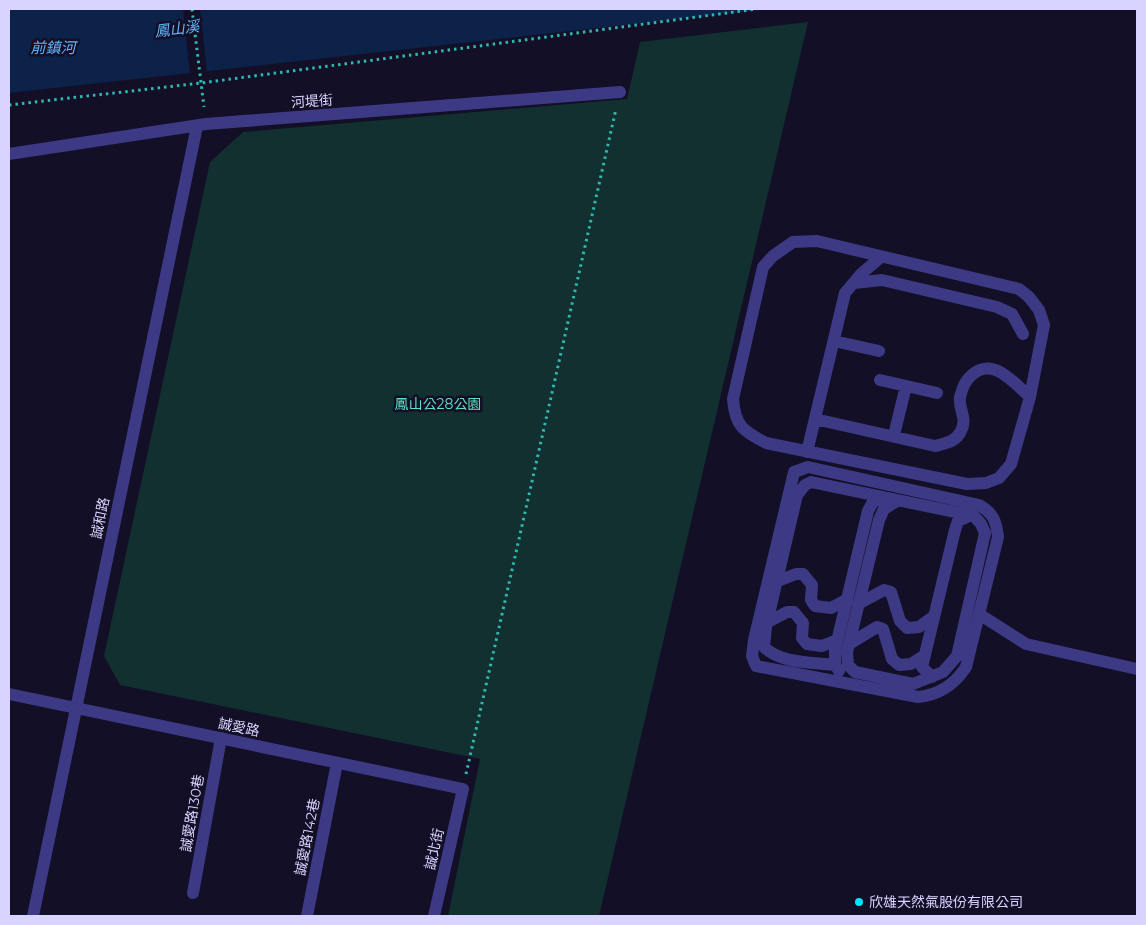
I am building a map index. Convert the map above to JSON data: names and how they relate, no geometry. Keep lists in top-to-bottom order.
{
  "streets": {
    "street": [
      "河堤街",
      "誠和路",
      "誠愛路",
      "誠愛路130巷",
      "誠愛路142巷",
      "誠北街"
    ]
  },
  "crossings": [
    ["河堤街", "誠和路"],
    ["誠和路", "誠愛路"],
    ["誠愛路", "誠愛路130巷"],
    ["誠愛路", "誠愛路142巷"],
    ["誠愛路", "誠北街"]
  ],
  "water": ["鳳山溪", "前鎮河"],
  "parks": ["鳳山公28公園"],
  "places": ["欣雄天然氣股份有限公司"]
}
